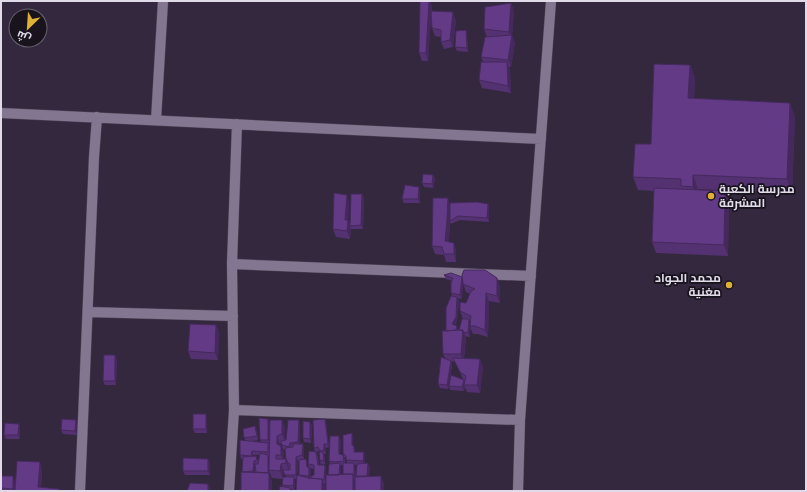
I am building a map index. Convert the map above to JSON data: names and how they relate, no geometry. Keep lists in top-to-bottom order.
{
  "places": ["مدرسة الكعبة المشرفة", "محمد الجواد مغنية"],
  "north": "bottom left"
}
